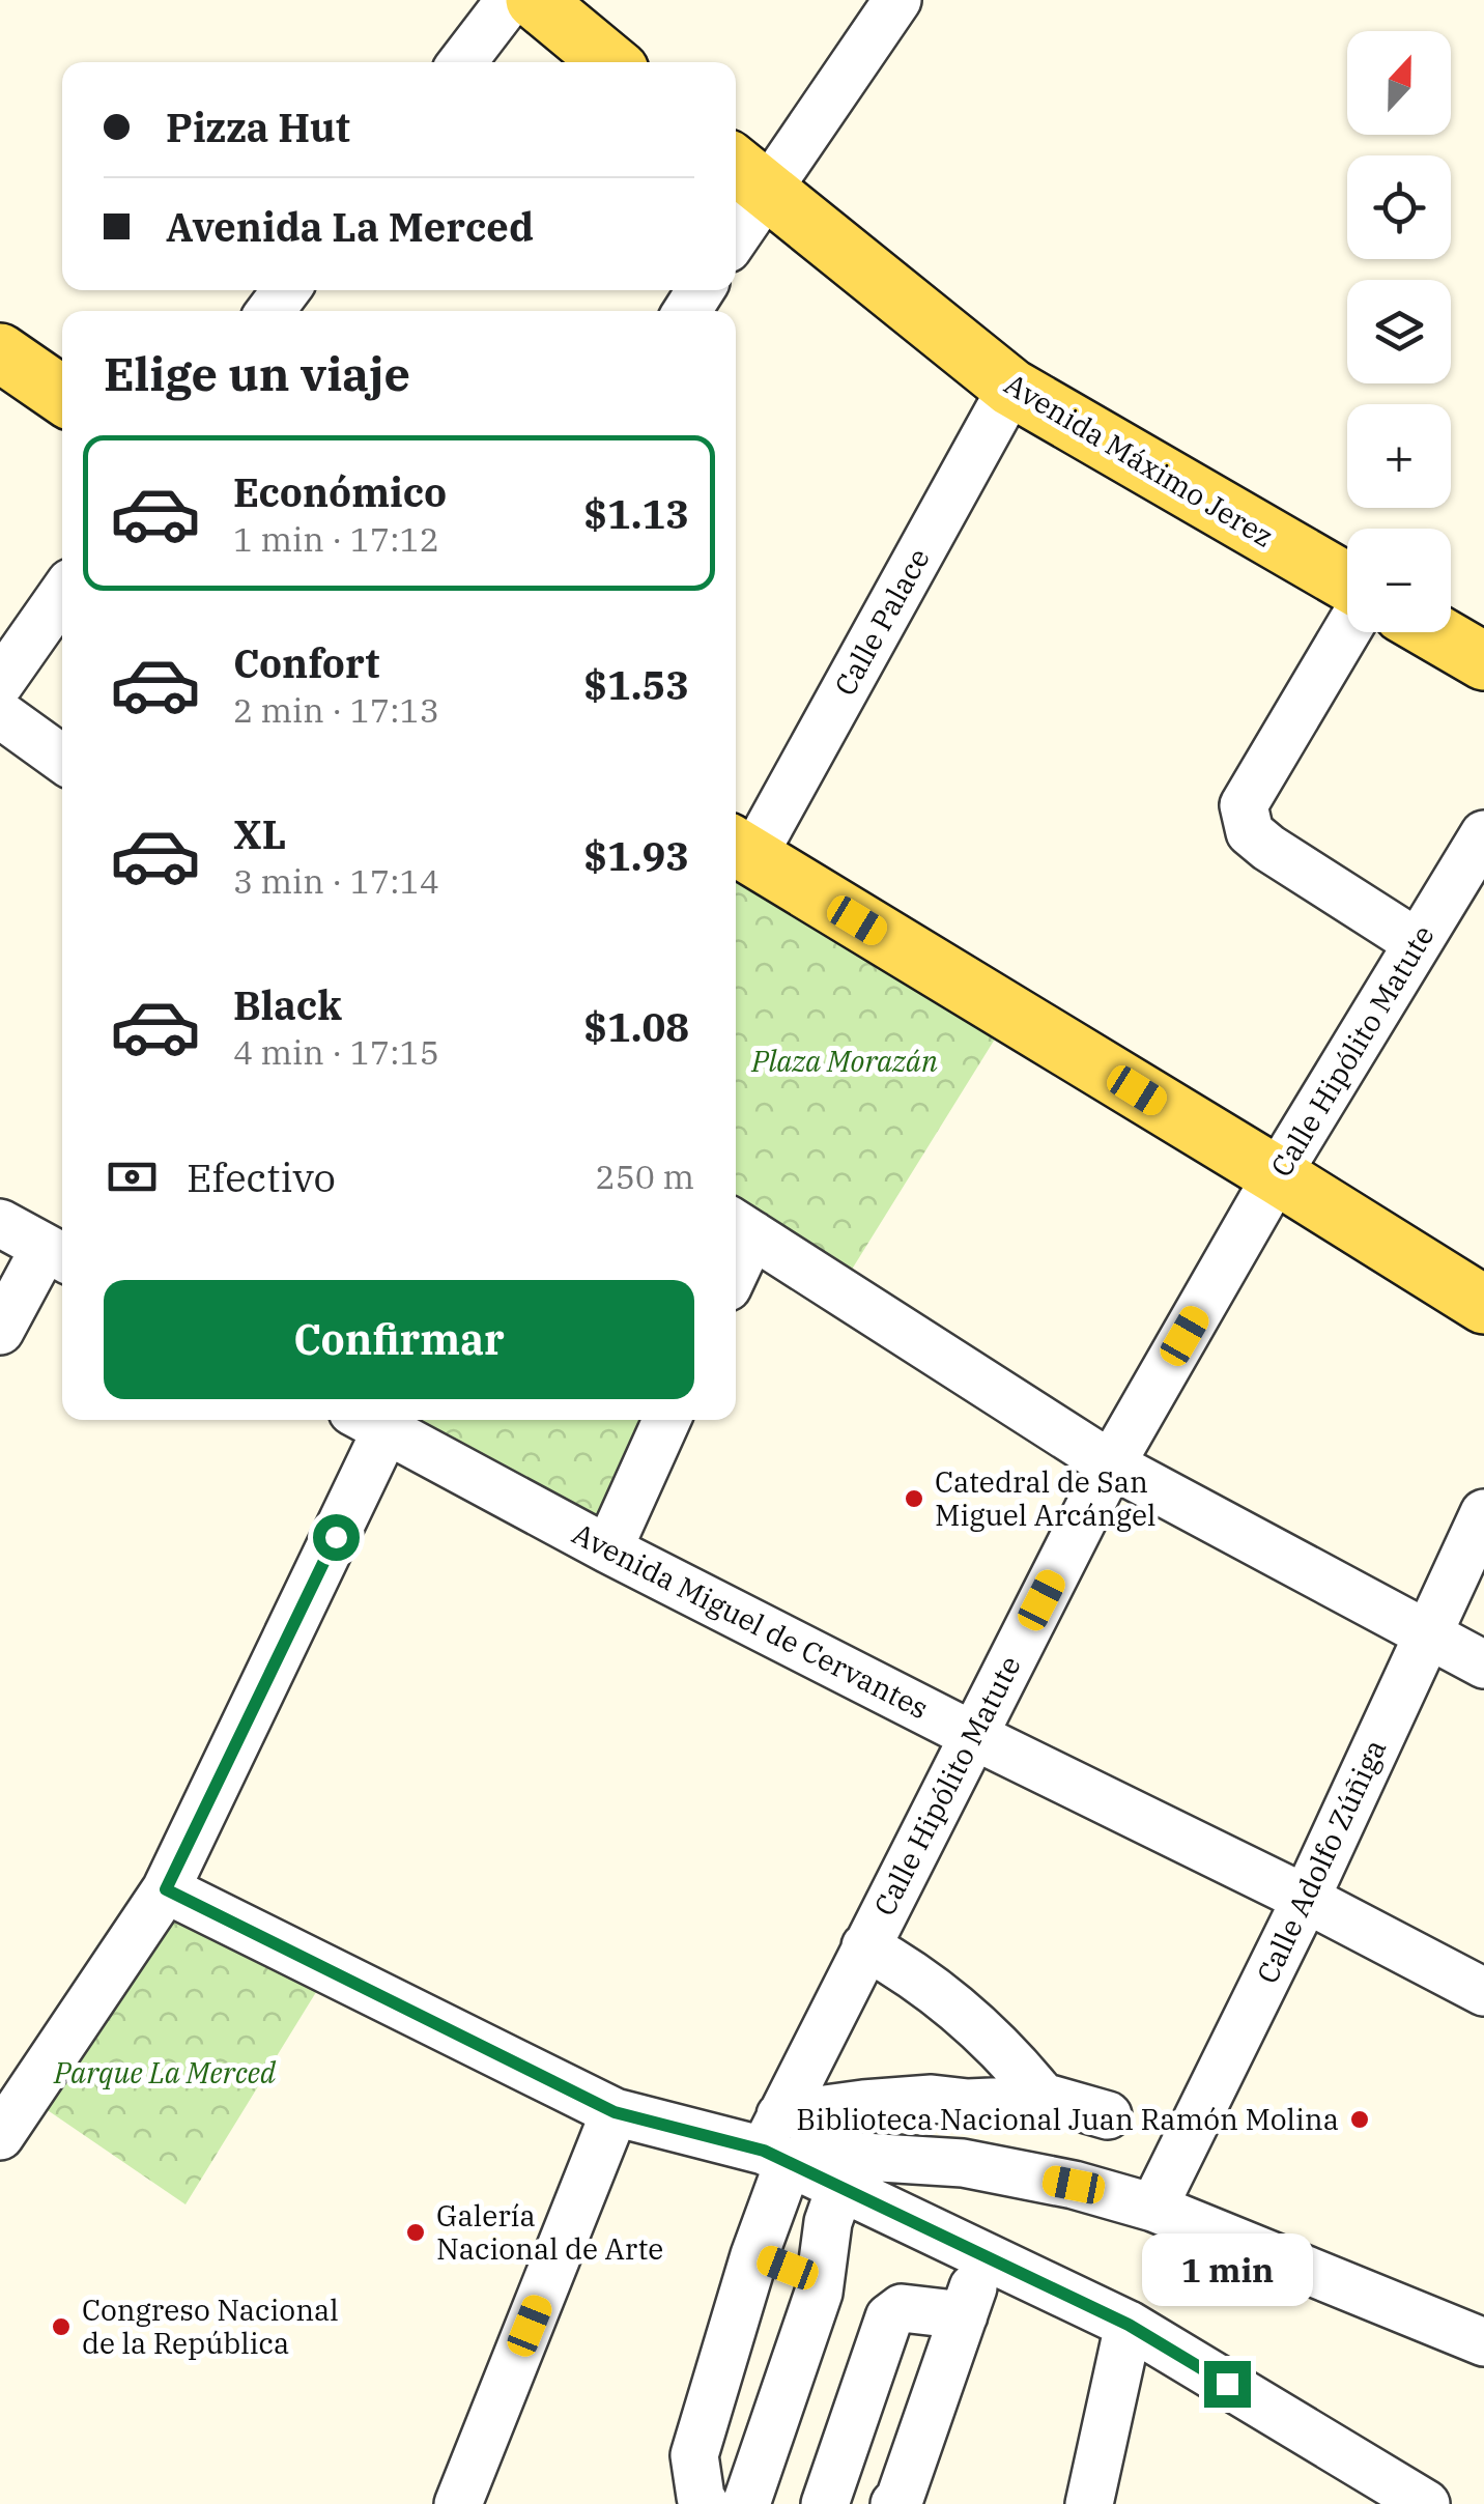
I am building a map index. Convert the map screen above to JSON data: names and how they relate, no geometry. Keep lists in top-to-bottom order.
{
  "streets": {
    "main road": ["Avenida Máximo Jerez"],
    "street": [
      "Calle Palace",
      "Calle Hipólito Matute",
      "Avenida Miguel de Cervantes",
      "Calle Adolfo Zúñiga"
    ]
  },
  "crossings": [
    ["Avenida Máximo Jerez", "Calle Palace"],
    ["Calle Hipólito Matute", "Avenida Miguel de Cervantes"],
    ["Avenida Miguel de Cervantes", "Calle Adolfo Zúñiga"]
  ],
  "parks": ["Plaza Morazán", "Parque La Merced"],
  "places": [
    "Catedral de San Miguel Arcángel",
    "Biblioteca Nacional Juan Ramón Molina",
    "Galería Nacional de Arte",
    "Congreso Nacional de la República"
  ],
  "north": "top",
  "page": {
    "map_buttons": ["+", "−"],
    "banner": ["Pizza Hut", "Avenida La Merced"],
    "heading": "Elige un viaje",
    "list": [
      {
        "name": "Económico",
        "note": "1 min · 17:12",
        "value": "$1.13"
      },
      {
        "name": "Confort",
        "note": "2 min · 17:13",
        "value": "$1.53"
      },
      {
        "name": "XL",
        "note": "3 min · 17:14",
        "value": "$1.93"
      },
      {
        "name": "Black",
        "note": "4 min · 17:15",
        "value": "$1.08"
      }
    ],
    "pay": ["Efectivo", "250 m"],
    "buttons": "Confirmar",
    "bubble": "1 min"
  }
}
